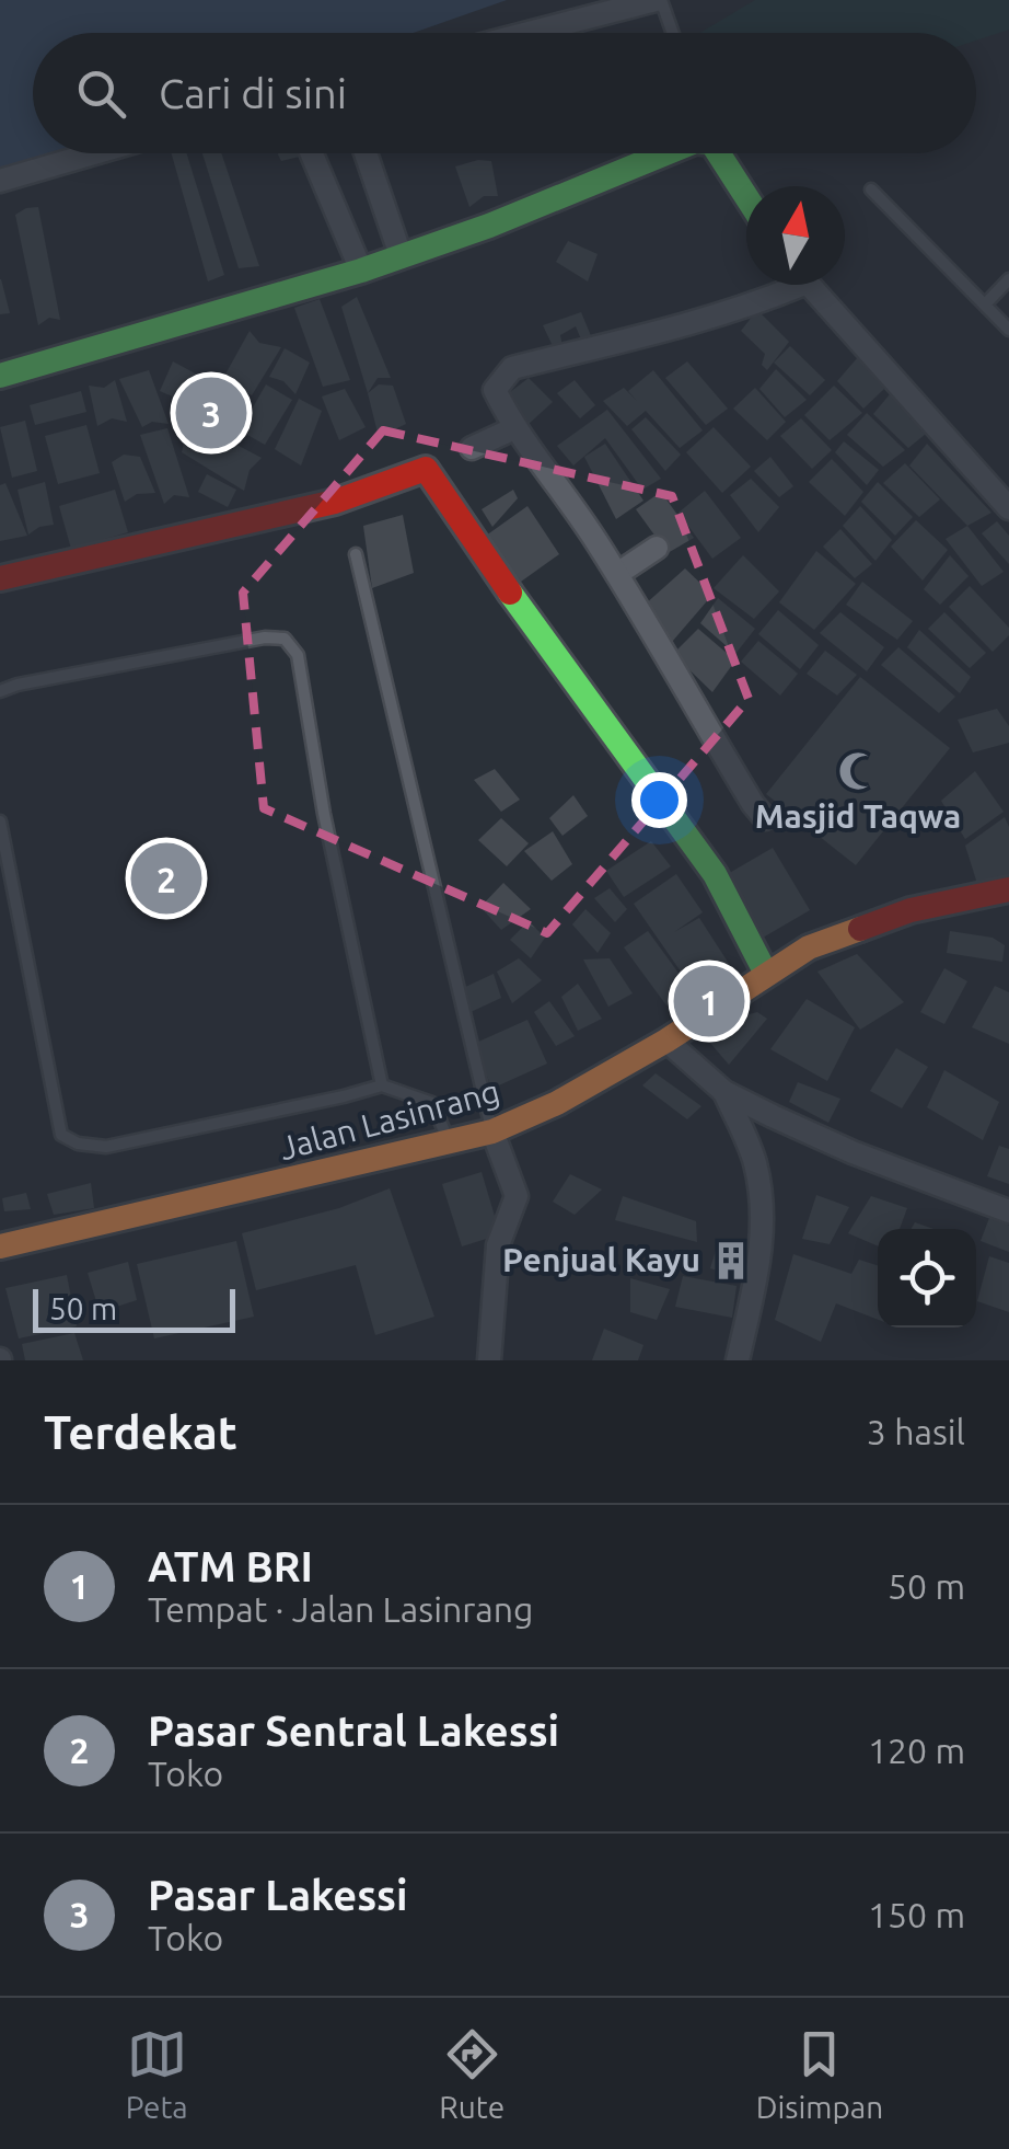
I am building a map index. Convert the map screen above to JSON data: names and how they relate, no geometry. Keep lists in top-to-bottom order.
{
  "streets": {
    "main road": ["Jalan Lasinrang"]
  },
  "places": {
    "mosque": ["Masjid Taqwa"],
    "building": ["Penjual Kayu"]
  },
  "scale_bar": "50 m",
  "north": "top",
  "page": {
    "search": "Cari di sini",
    "pins": ["3", "2", "1"],
    "scale": "50 m",
    "heading": ["Terdekat", "3 hasil"],
    "list": [
      {
        "mark": "1",
        "name": "ATM BRI",
        "note": "Tempat · Jalan Lasinrang",
        "value": "50 m"
      },
      {
        "mark": "2",
        "name": "Pasar Sentral Lakessi",
        "note": "Toko",
        "value": "120 m"
      },
      {
        "mark": "3",
        "name": "Pasar Lakessi",
        "note": "Toko",
        "value": "150 m"
      }
    ],
    "nav": ["Peta", "Rute", "Disimpan"]
  }
}
